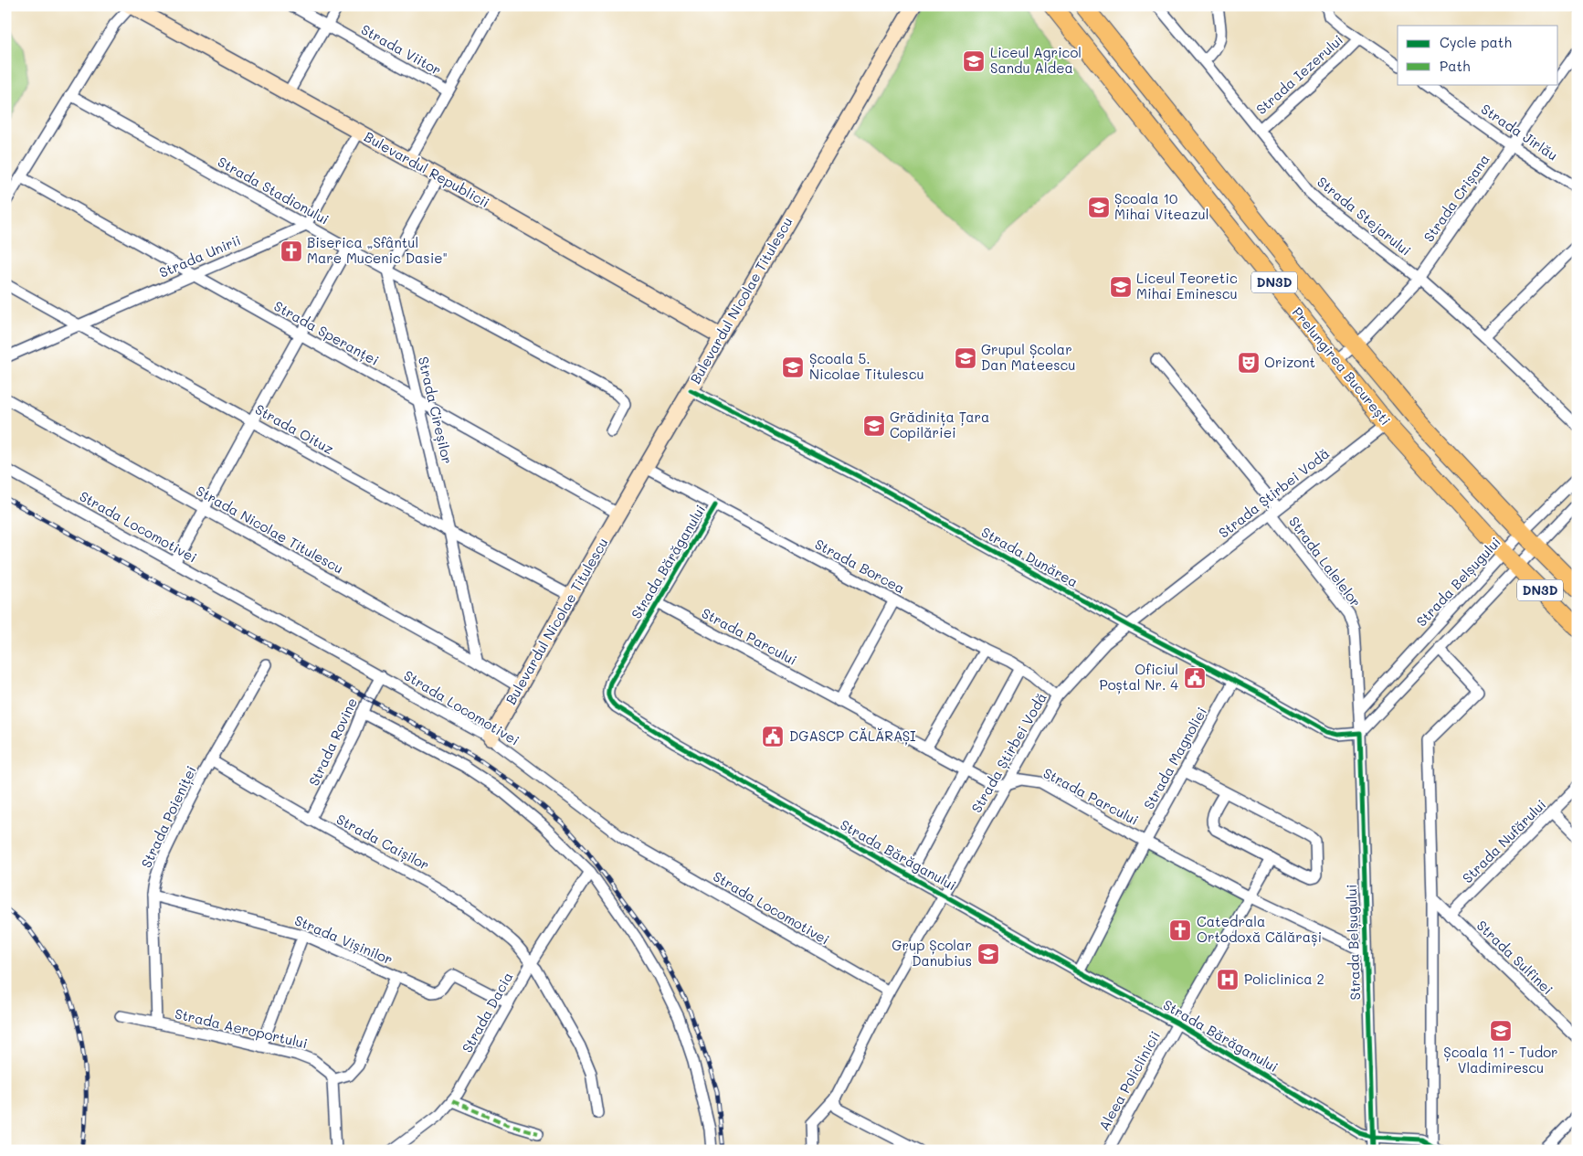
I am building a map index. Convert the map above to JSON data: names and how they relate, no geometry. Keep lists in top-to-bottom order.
{
  "streets": {
    "main road": [
      "Bulevardul Republicii",
      "DN3D",
      "Bulevardul Nicolae Titulescu",
      "Prelungirea București"
    ],
    "street": [
      "Strada Viitor",
      "Strada Iezerului",
      "Strada Jirlău",
      "Strada Stadionului",
      "Strada Crișana",
      "Strada Stejarului",
      "Strada Unirii",
      "Strada Speranței",
      "Strada Cireșilor",
      "Strada Oituz",
      "Strada Știrbei Vodă",
      "Strada Locomotivei",
      "Strada Nicolae Titulescu",
      "Strada Dunărea",
      "Strada Bărăganului",
      "Strada Lalelelor",
      "Strada Borcea",
      "Strada Belșugului",
      "Strada Parcului",
      "Strada Rovine",
      "Strada Magnoliei",
      "Strada Poieniței",
      "Strada Nufărului",
      "Strada Caișilor",
      "Strada Vișinilor",
      "Strada Sulfinei",
      "Strada Dacia",
      "Strada Aeroportului",
      "Aleea Policlinicii"
    ]
  },
  "crossings": [
    ["Strada Iezerului", "Strada Stejarului"],
    ["Strada Jirlău", "Strada Crișana"],
    ["Bulevardul Republicii", "Bulevardul Nicolae Titulescu"],
    ["Strada Stadionului", "Strada Unirii"],
    ["Strada Stadionului", "Strada Cireșilor"],
    ["Strada Crișana", "Strada Stejarului"],
    ["Strada Crișana", "Prelungirea București"],
    ["Strada Unirii", "Strada Speranței"],
    ["Strada Unirii", "Strada Oituz"],
    ["Bulevardul Nicolae Titulescu", "Strada Speranței"],
    ["Bulevardul Nicolae Titulescu", "Strada Oituz"],
    ["Bulevardul Nicolae Titulescu", "Strada Locomotivei"],
    ["Bulevardul Nicolae Titulescu", "Strada Nicolae Titulescu"],
    ["Bulevardul Nicolae Titulescu", "Strada Dunărea"],
    ["Bulevardul Nicolae Titulescu", "Strada Borcea"],
    ["Strada Speranței", "Strada Cireșilor"],
    ["Prelungirea București", "Strada Știrbei Vodă"],
    ["Prelungirea București", "Strada Belșugului"],
    ["Strada Cireșilor", "Strada Oituz"],
    ["Strada Cireșilor", "Strada Nicolae Titulescu"],
    ["Strada Știrbei Vodă", "Strada Locomotivei"],
    ["Strada Știrbei Vodă", "Strada Dunărea"],
    ["Strada Știrbei Vodă", "Strada Bărăganului"],
    ["Strada Știrbei Vodă", "Strada Lalelelor"],
    ["Strada Știrbei Vodă", "Strada Borcea"],
    ["Strada Știrbei Vodă", "Strada Parcului"],
    ["Strada Locomotivei", "Strada Rovine"],
    ["Strada Dunărea", "Strada Belșugului"],
    ["Strada Dunărea", "Strada Magnoliei"],
    ["Strada Bărăganului", "Strada Borcea"],
    ["Strada Bărăganului", "Strada Belșugului"],
    ["Strada Bărăganului", "Strada Parcului"],
    ["Strada Bărăganului", "Strada Magnoliei"],
    ["Strada Bărăganului", "Aleea Policlinicii"],
    ["Strada Lalelelor", "Strada Belșugului"],
    ["Strada Belșugului", "Strada Parcului"],
    ["Strada Parcului", "Strada Magnoliei"],
    ["Strada Parcului", "Aleea Policlinicii"],
    ["Strada Rovine", "Strada Caișilor"],
    ["Strada Poieniței", "Strada Caișilor"],
    ["Strada Poieniței", "Strada Vișinilor"],
    ["Strada Poieniței", "Strada Aeroportului"],
    ["Strada Nufărului", "Strada Sulfinei"],
    ["Strada Caișilor", "Strada Dacia"],
    ["Strada Vișinilor", "Strada Dacia"]
  ],
  "places": {
    "school or university": [
      "Liceul Agricol Sandu Aldea",
      "Școala 10 Mihai Viteazul",
      "Liceul Teoretic Mihai Eminescu",
      "Grupul Școlar Dan Mateescu",
      "Școala 5. Nicolae Titulescu",
      "Grădinița Țara Copilăriei",
      "Grup Școlar Danubius",
      "Școala 11 - Tudor Vladimirescu"
    ],
    "church": ["Biserica „Sfântul Mare Mucenic Dasie\"", "Catedrala Ortodoxă Călărași"],
    "theatre": ["Orizont"],
    "public building": ["Oficiul Poștal Nr. 4", "DGASCP CĂLĂRAȘI"],
    "hospital": ["Policlinica 2"]
  },
  "legend": ["Cycle path", "Path"]
}
